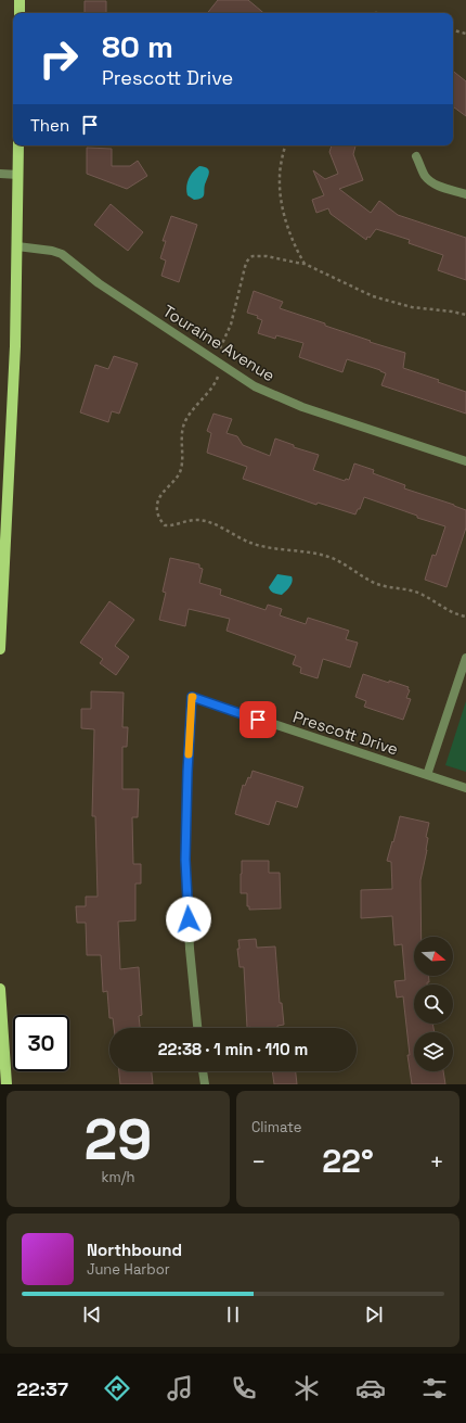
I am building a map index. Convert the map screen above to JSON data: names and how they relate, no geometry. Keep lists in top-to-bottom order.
{
  "streets": {
    "street": ["Touraine Avenue", "Prescott Drive"]
  },
  "north": "right",
  "page": {
    "turn": ["80 m", "Prescott Drive"],
    "then": "Then",
    "limit": "30",
    "trip": "22:38 · 1 min · 110 m",
    "tile": [
      ["29", "km/h"],
      "Climate"
    ],
    "heat": ["−", "22°", "+"],
    "song": ["Northbound", "June Harbor"],
    "tabs": "22:37"
  }
}
